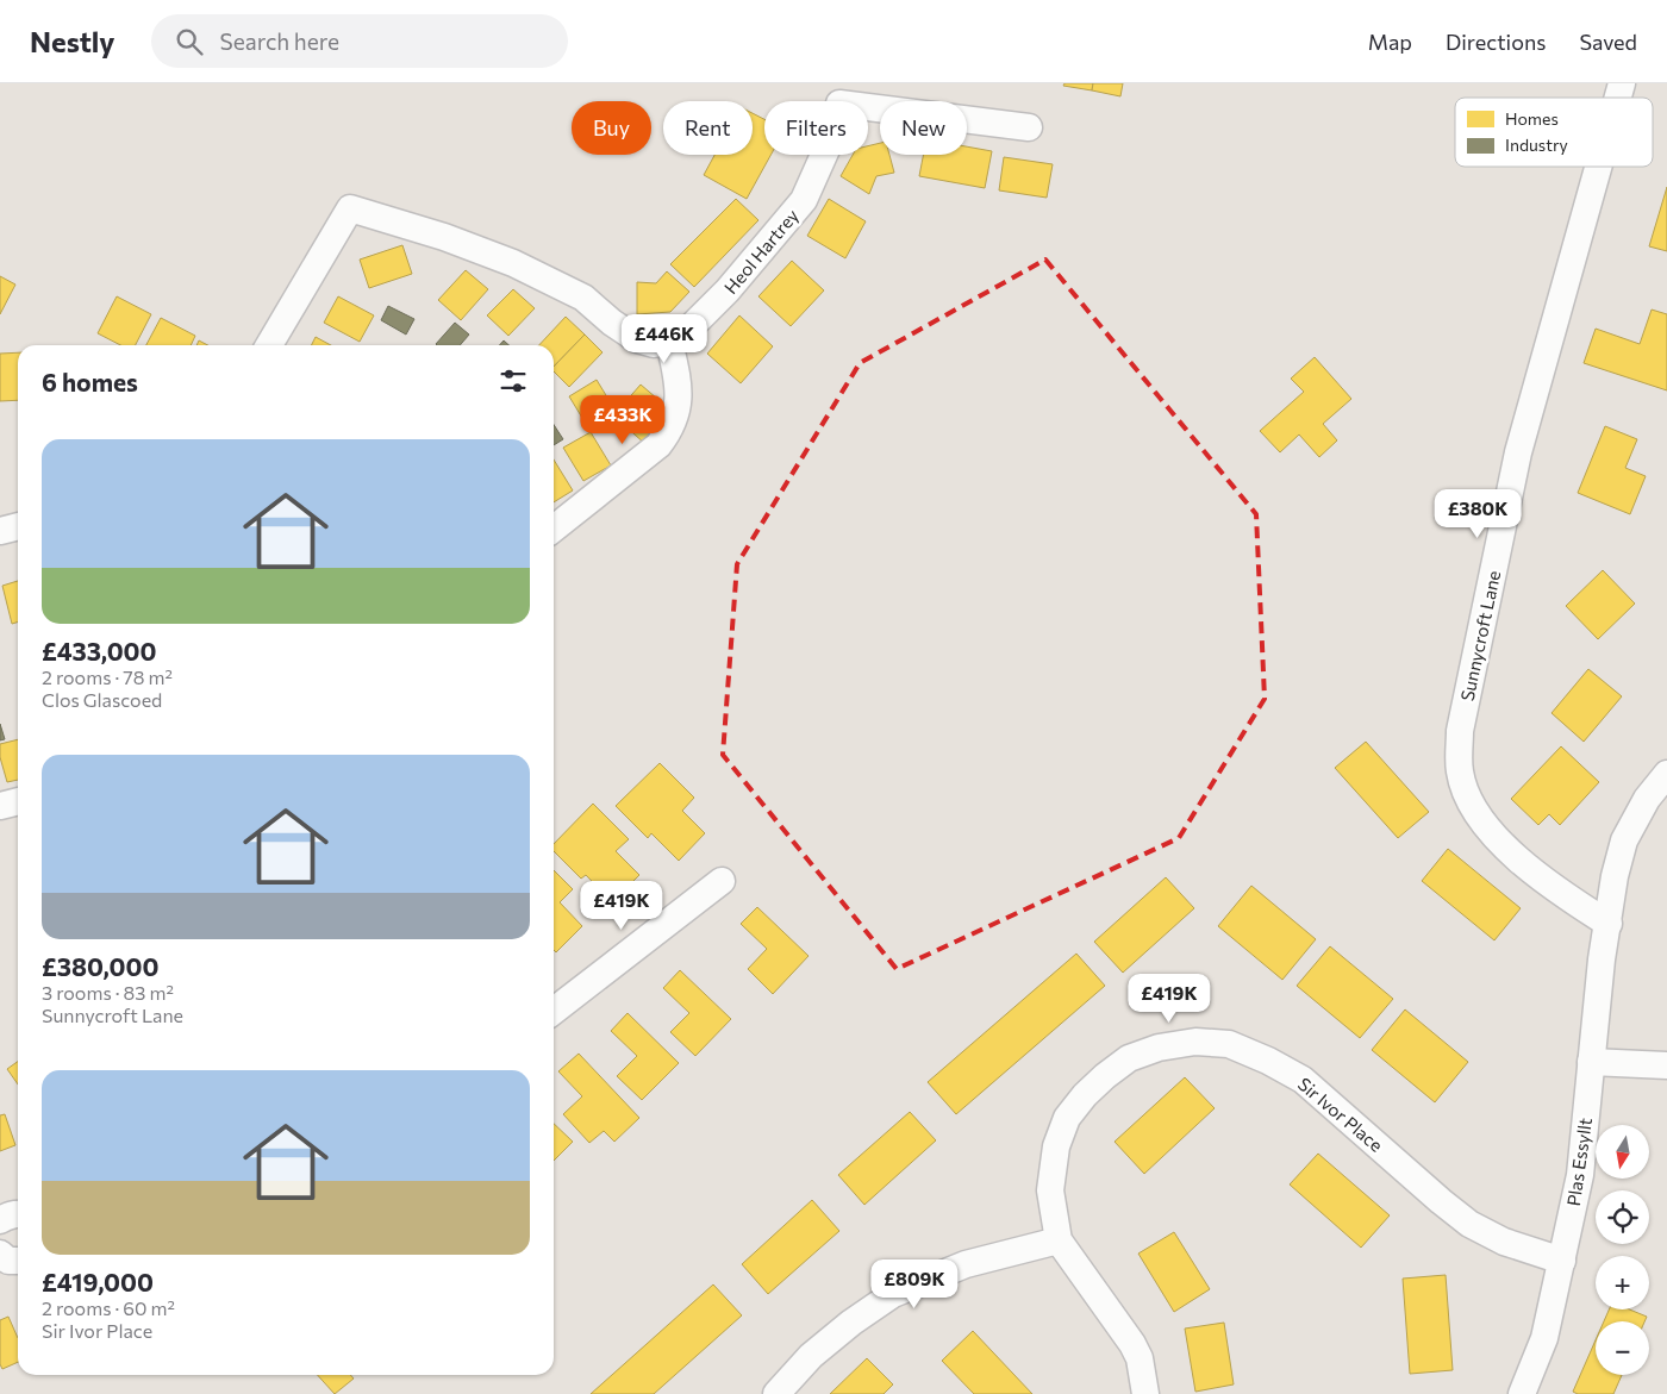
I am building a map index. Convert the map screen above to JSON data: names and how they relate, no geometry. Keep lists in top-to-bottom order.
{
  "streets": {
    "street": [
      "Heol Hartrey",
      "Sunnycroft Lane",
      "Sir Ivor Place",
      "Plas Essyllt"
    ]
  },
  "crossings": [
    ["Sunnycroft Lane", "Plas Essyllt"],
    ["Sir Ivor Place", "Plas Essyllt"]
  ],
  "legend": ["Homes", "Industry"],
  "north": "bottom",
  "page": {
    "header": "Nestly",
    "search": "Search here",
    "nav": ["Map", "Directions", "Saved"],
    "chip": [
      "Buy",
      "Rent",
      "Filters",
      "New"
    ],
    "price": [
      "£446K",
      "£433K",
      "£380K",
      "£419K",
      "£419K",
      "£809K"
    ],
    "heading": "6 homes",
    "list": [
      {
        "name": "£433,000",
        "note": "2 rooms · 78 m² · Clos Glascoed"
      },
      {
        "name": "£380,000",
        "note": "3 rooms · 83 m² · Sunnycroft Lane"
      },
      {
        "name": "£419,000",
        "note": "2 rooms · 60 m² · Sir Ivor Place"
      }
    ],
    "map_buttons": ["+", "−"]
  }
}
